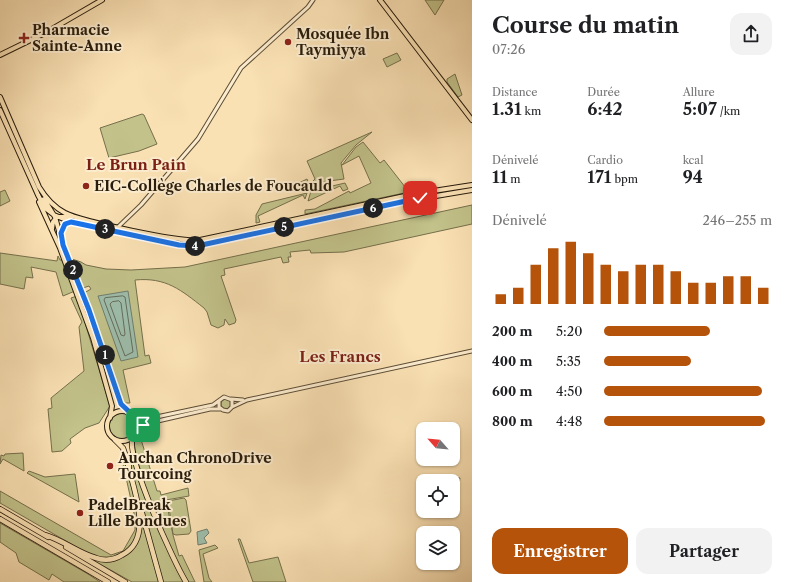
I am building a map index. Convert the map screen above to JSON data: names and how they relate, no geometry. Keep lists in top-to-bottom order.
{
  "districts": ["Le Brun Pain", "Les Francs"],
  "places": {
    "health": ["Pharmacie Sainte-Anne"],
    "other": [
      "Mosquée Ibn Taymiyya",
      "EIC-Collège Charles de Foucauld",
      "Auchan ChronoDrive Tourcoing",
      "PadelBreak Lille Bondues"
    ]
  },
  "north": "top left",
  "page": {
    "heading": ["Course du matin", "07:26"],
    "stats": [
      ["Distance", "1.31 km"],
      ["Durée", "6:42"],
      ["Allure", "5:07 /km"],
      ["Dénivelé", "11 m"],
      ["Cardio", "171 bpm"],
      ["kcal", "94"]
    ],
    "pins": [
      "6",
      "5",
      "3",
      "4",
      "2",
      "1"
    ],
    "chart": ["Dénivelé", "246–255 m"],
    "list": [
      {
        "name": "200 m",
        "note": "5:20"
      },
      {
        "name": "400 m",
        "note": "5:35"
      },
      {
        "name": "600 m",
        "note": "4:50"
      },
      {
        "name": "800 m",
        "note": "4:48"
      }
    ],
    "buttons": ["Enregistrer", "Partager"]
  }
}
